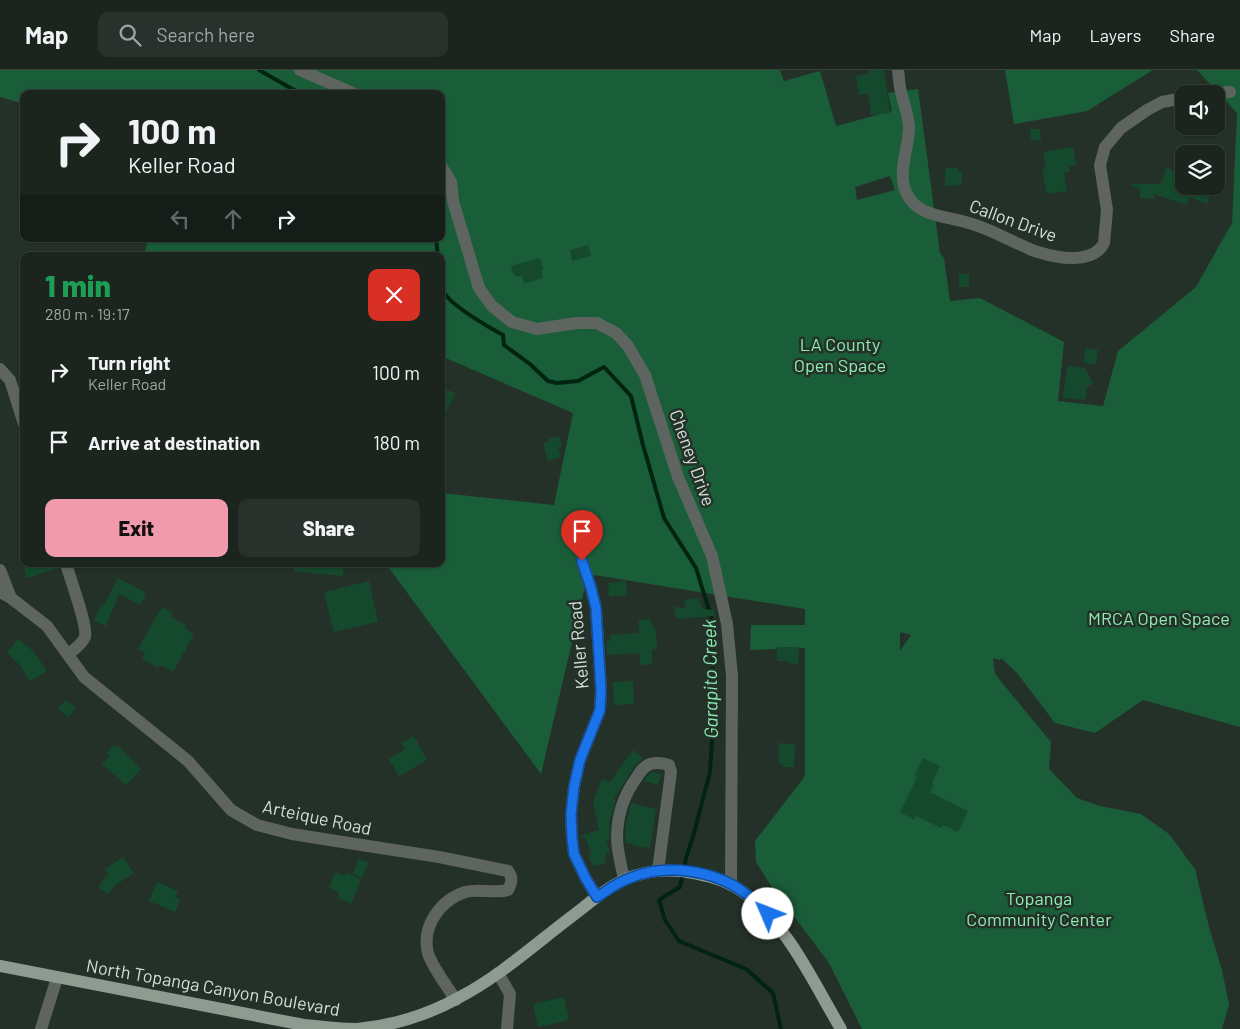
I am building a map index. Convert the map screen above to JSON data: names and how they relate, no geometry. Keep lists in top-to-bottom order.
{
  "streets": {
    "main road": ["North Topanga Canyon Boulevard"],
    "street": [
      "Callon Drive",
      "Cheney Drive",
      "Keller Road",
      "Arteique Road"
    ]
  },
  "crossings": [
    ["Cheney Drive", "North Topanga Canyon Boulevard"],
    ["Keller Road", "North Topanga Canyon Boulevard"],
    ["Arteique Road", "North Topanga Canyon Boulevard"]
  ],
  "water": ["Garapito Creek"],
  "parks": ["LA County Open Space", "MRCA Open Space", "Topanga Community Center"],
  "page": {
    "header": "Map",
    "search": "Search here",
    "nav": ["Map", "Layers", "Share"],
    "turn": ["100 m", "Keller Road"],
    "heading": ["1 min", "280 m · 19:17"],
    "list": [
      {
        "name": "Turn right",
        "note": "Keller Road",
        "value": "100 m"
      },
      {
        "name": "Arrive at destination",
        "value": "180 m"
      }
    ],
    "buttons": ["Exit", "Share"]
  }
}
